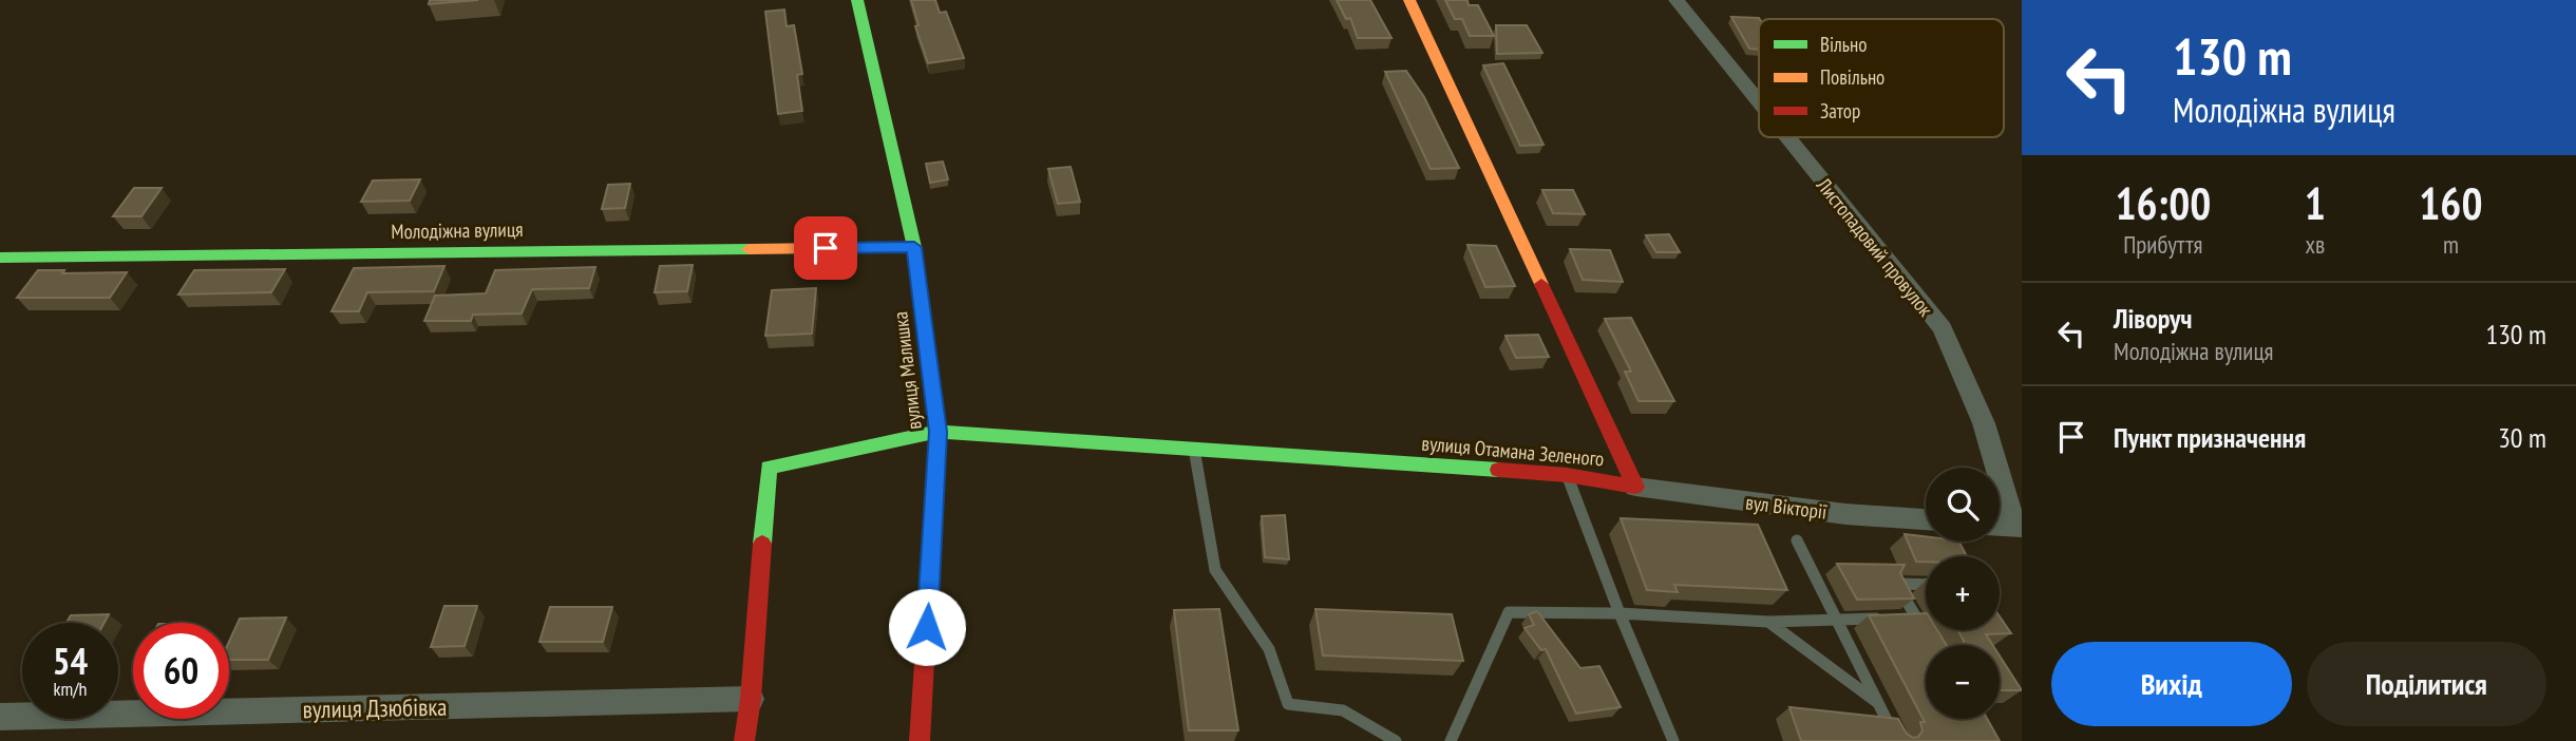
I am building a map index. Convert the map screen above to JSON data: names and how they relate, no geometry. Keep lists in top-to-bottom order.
{
  "streets": {
    "street": [
      "Молодіжна вулиця",
      "Листопадовий провулок",
      "вулиця Малишка",
      "вулиця Отамана Зеленого",
      "вул Вікторії",
      "вулиця Дзюбівка"
    ]
  },
  "crossings": [
    ["Молодіжна вулиця", "вулиця Малишка"],
    ["вулиця Малишка", "вулиця Отамана Зеленого"],
    ["вулиця Отамана Зеленого", "вул Вікторії"],
    ["вулиця Отамана Зеленого", "вулиця Дзюбівка"]
  ],
  "legend": ["Вільно", "Повільно", "Затор"],
  "page": {
    "turn": ["130 m", "Молодіжна вулиця"],
    "eta": [
      "16:00",
      "Прибуття",
      "1",
      "хв",
      "160",
      "m"
    ],
    "list": [
      {
        "name": "Ліворуч",
        "note": "Молодіжна вулиця",
        "value": "130 m"
      },
      {
        "name": "Пункт призначення",
        "value": "30 m"
      }
    ],
    "map_buttons": ["+", "−"],
    "speed": "54 km/h",
    "limit": "60",
    "buttons": ["Вихід", "Поділитися"]
  }
}
